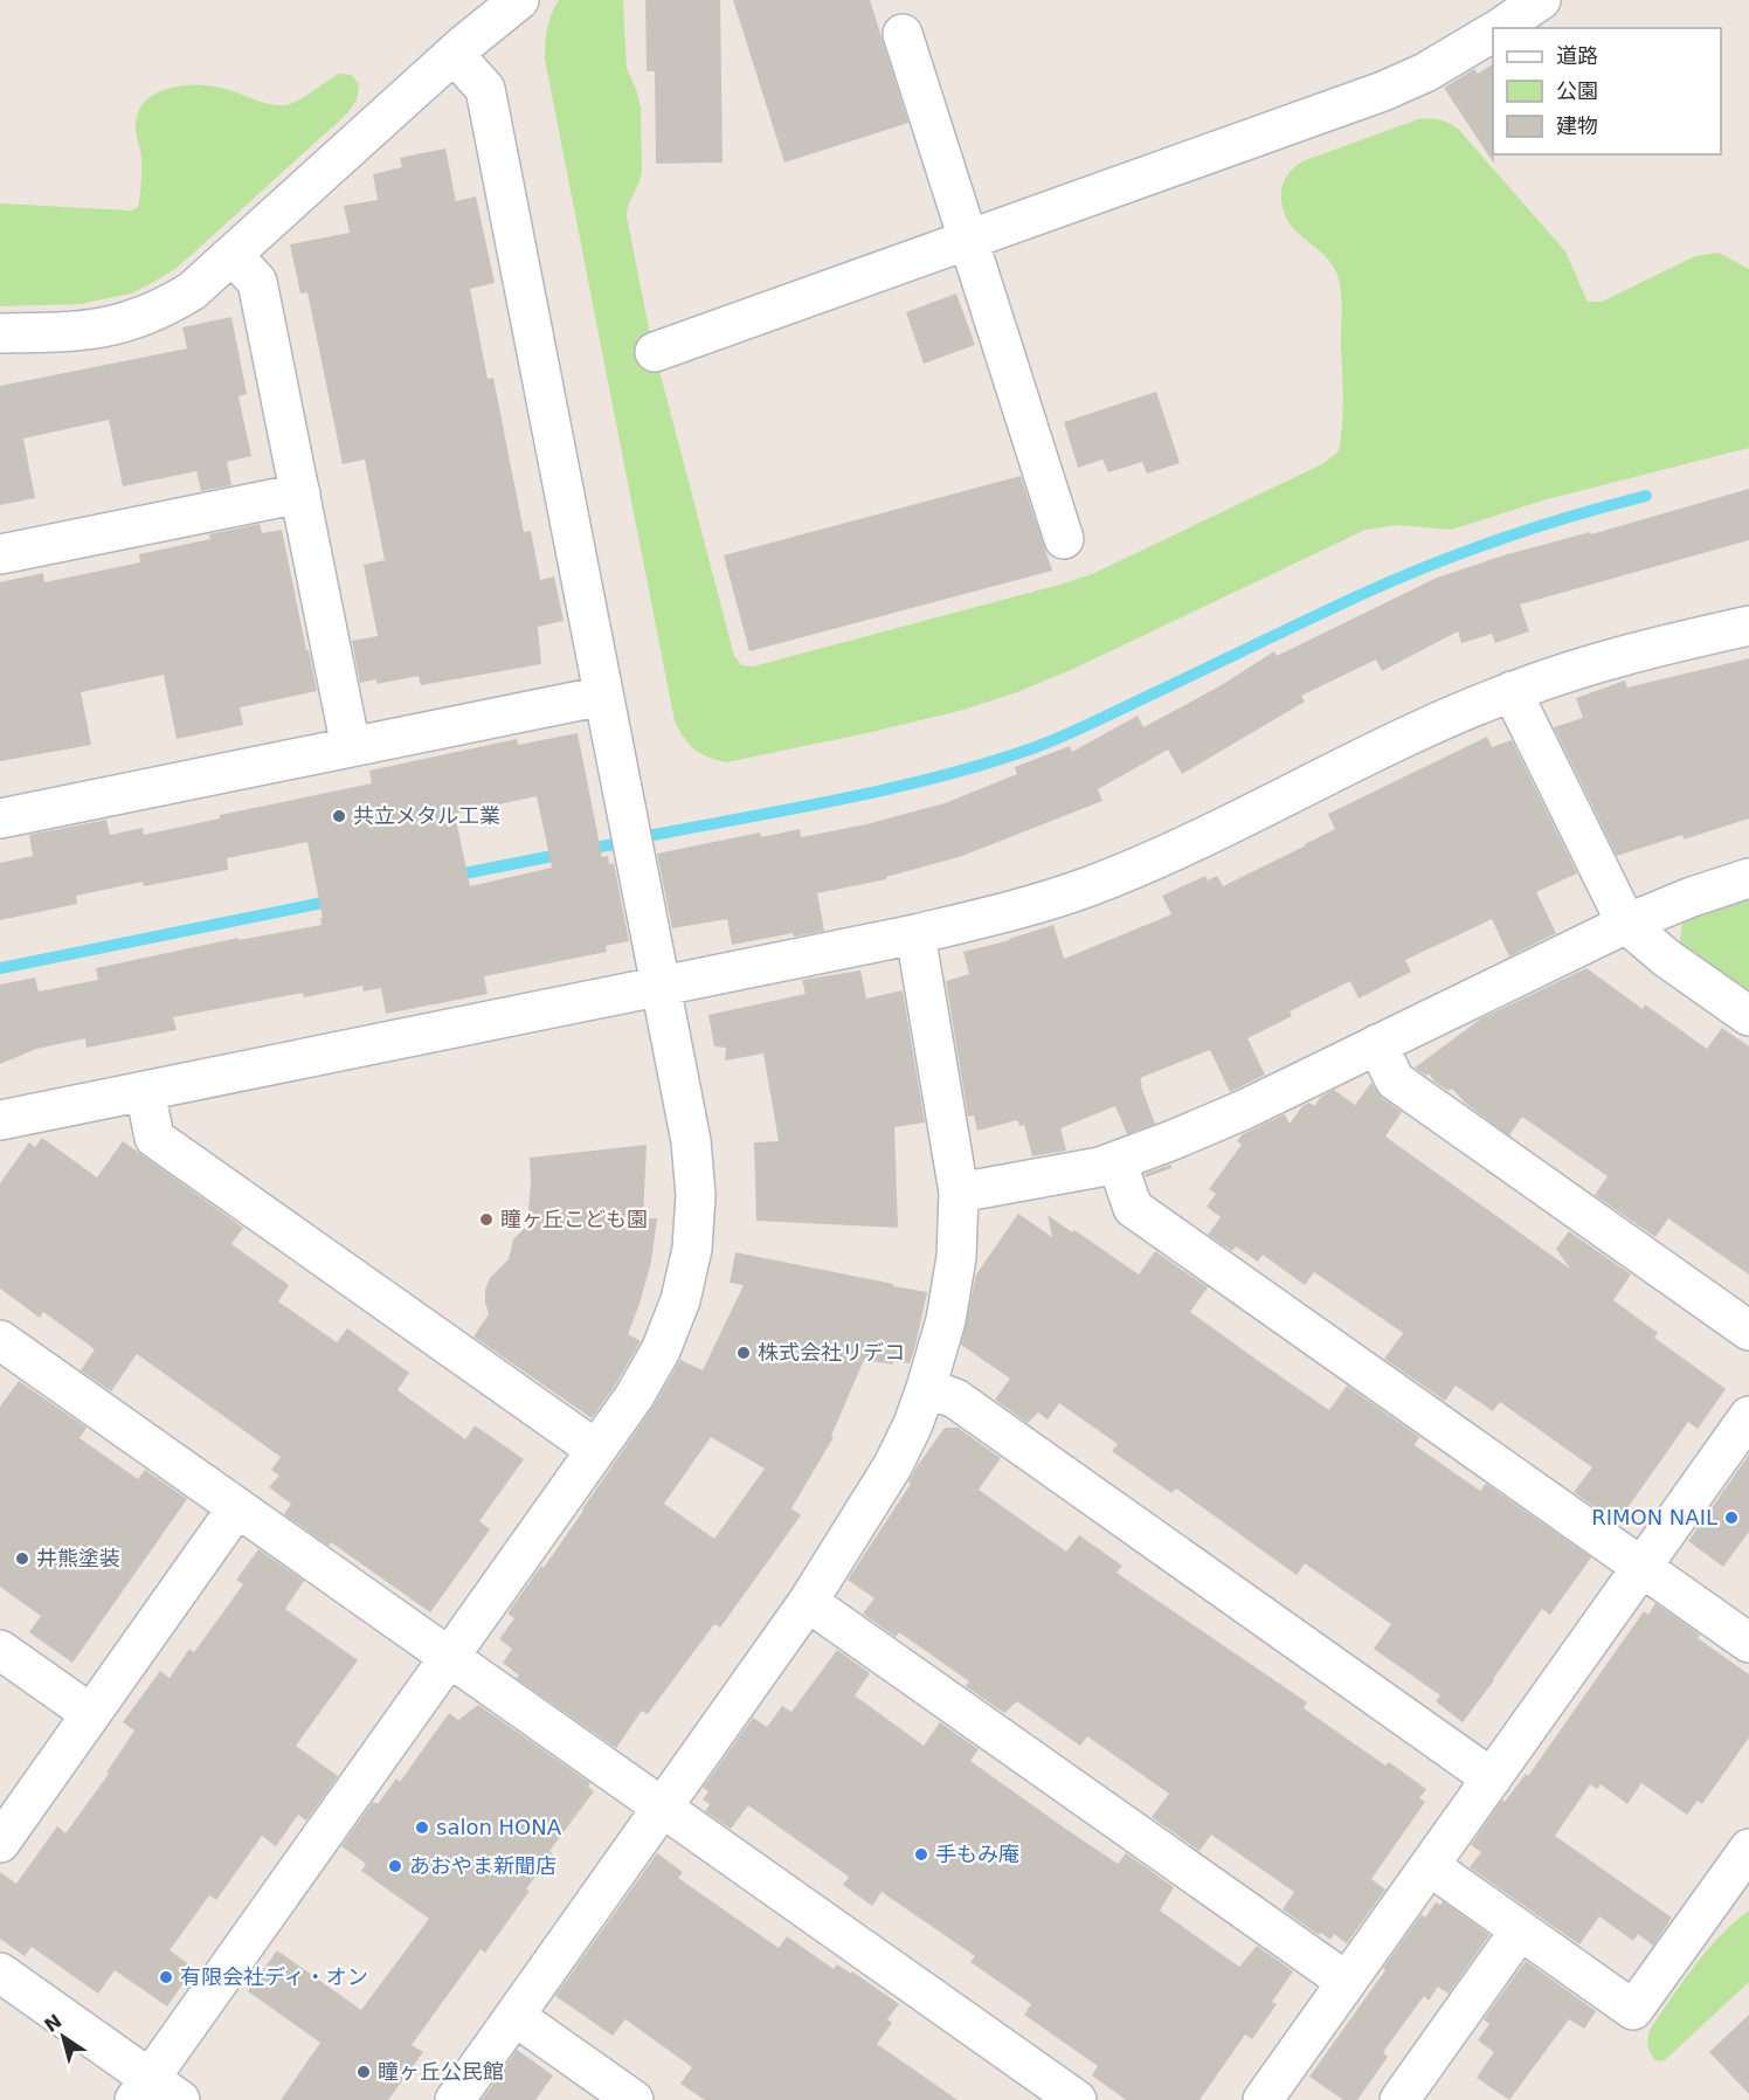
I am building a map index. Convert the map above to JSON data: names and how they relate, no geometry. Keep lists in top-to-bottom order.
{
  "places": [
    "共立メタル工業",
    "瞳ヶ丘こども園",
    "株式会社リデコ",
    "RIMON NAIL",
    "井熊塗装",
    "salon HONA",
    "手もみ庵",
    "あおやま新聞店",
    "有限会社ディ・オン",
    "瞳ヶ丘公民館"
  ],
  "legend": ["道路", "公園", "建物"],
  "north": "top left"
}
